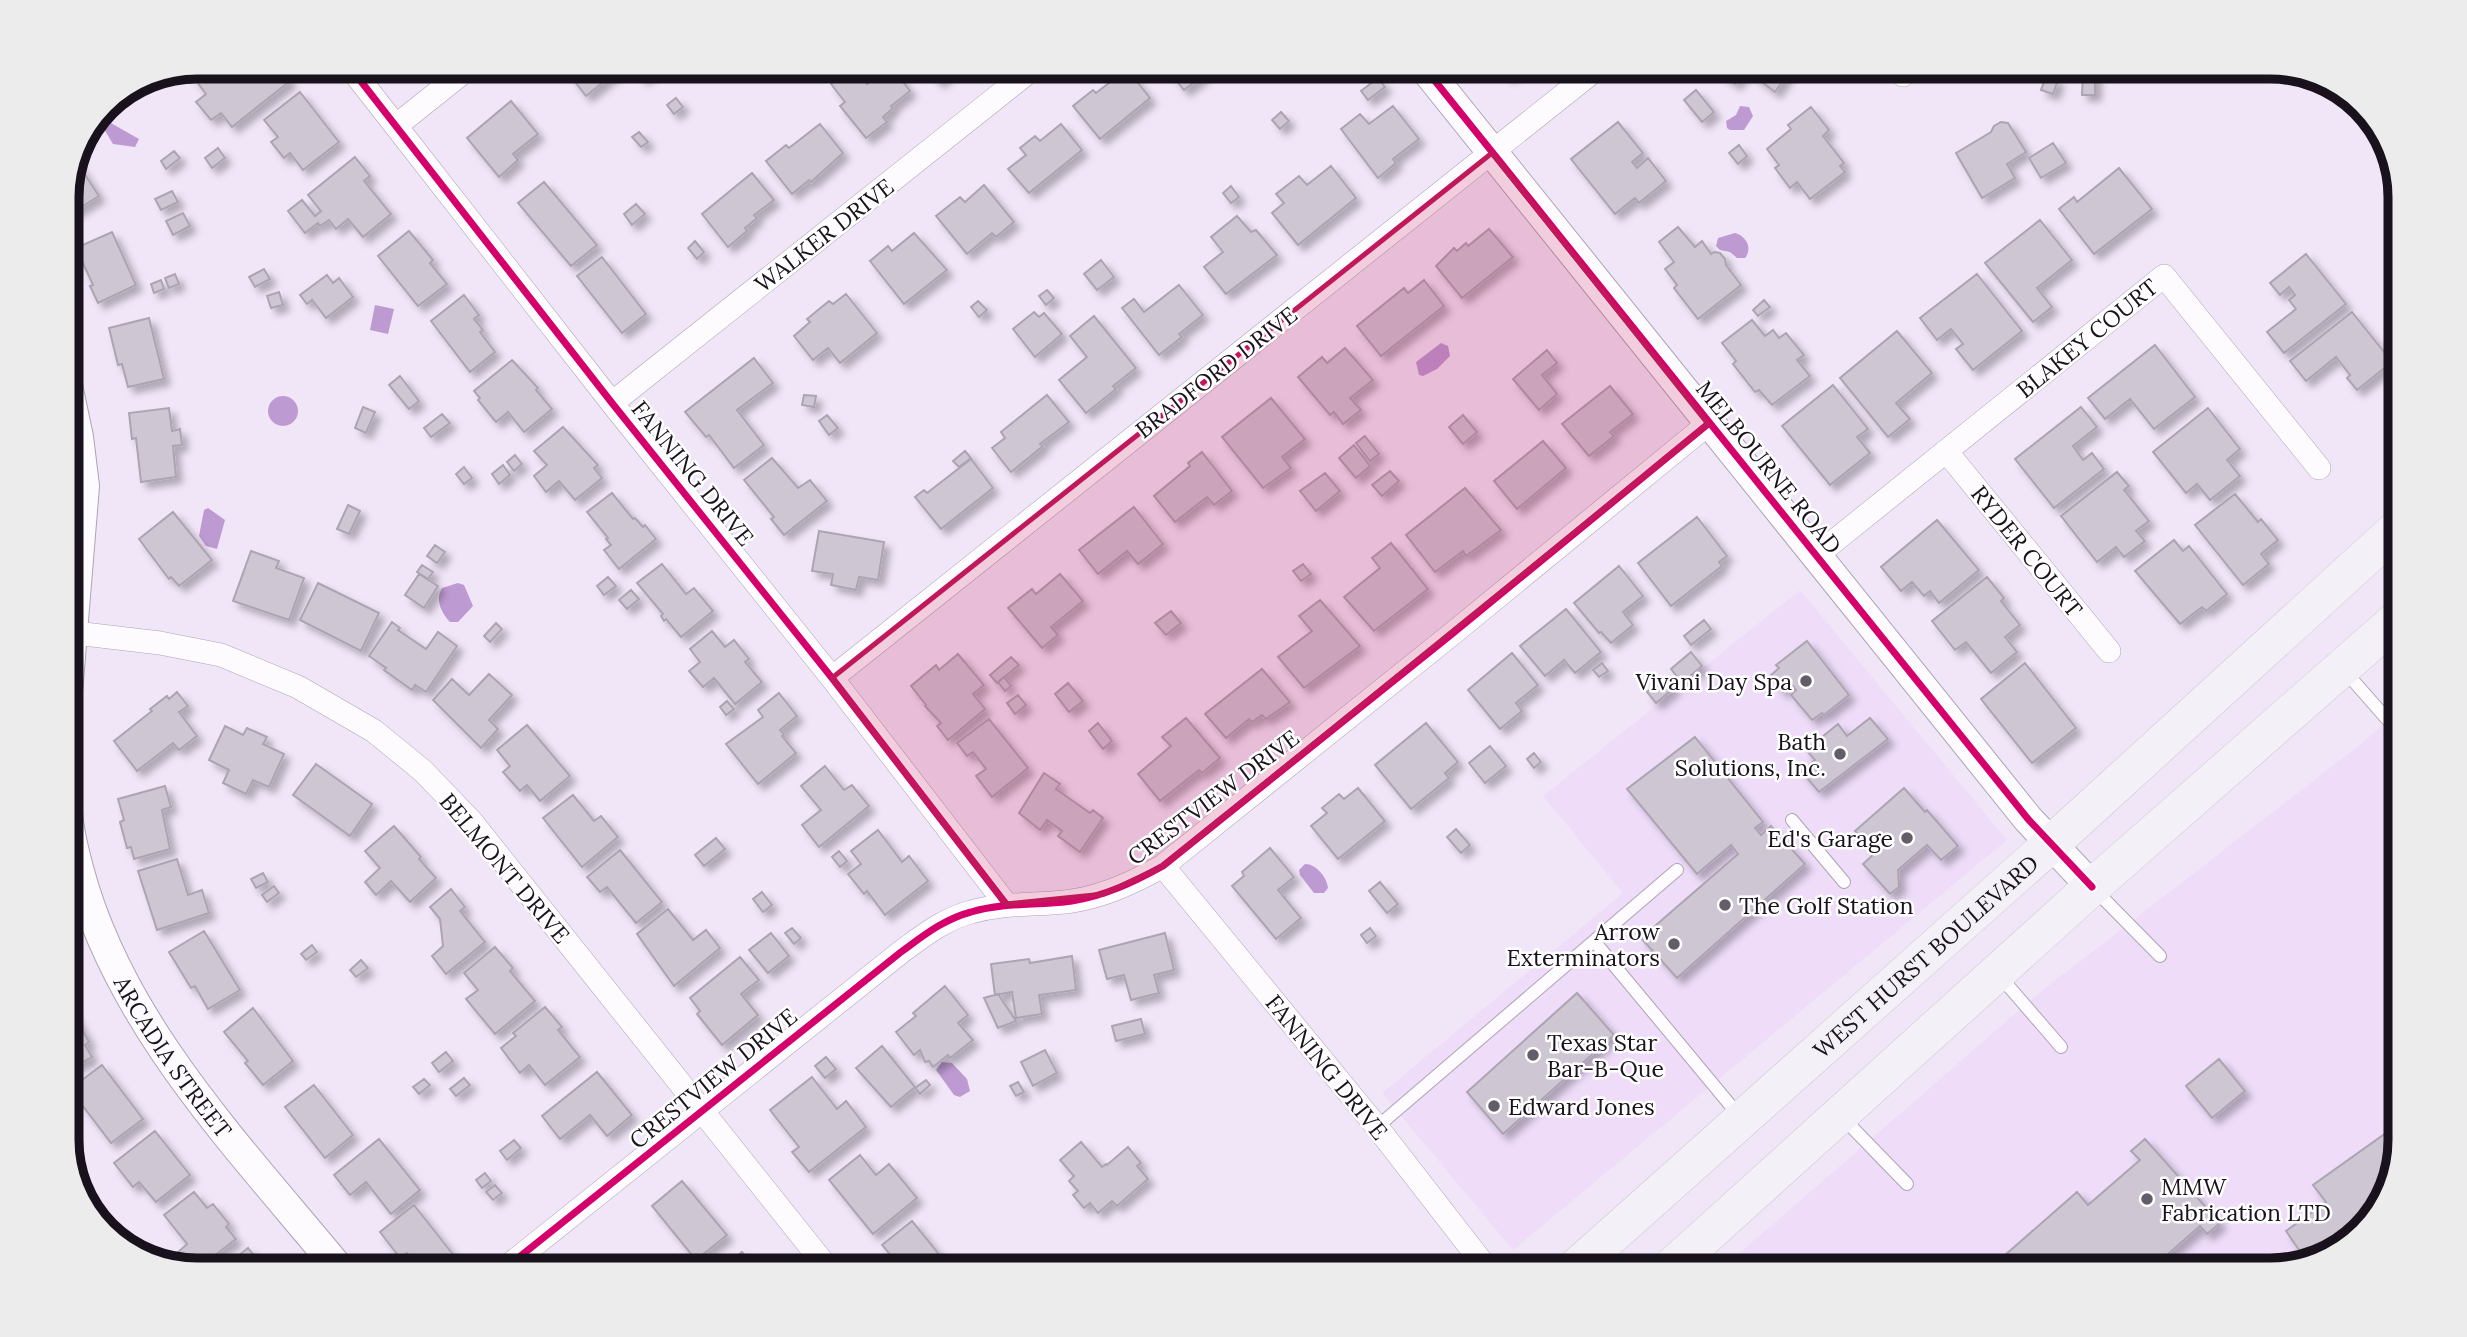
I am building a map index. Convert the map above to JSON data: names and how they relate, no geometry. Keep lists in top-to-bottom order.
{
  "streets": {
    "main road": ["WEST HURST BOULEVARD"],
    "street": [
      "WALKER DRIVE",
      "BLAKEY COURT",
      "BRADFORD DRIVE",
      "MELBOURNE ROAD",
      "FANNING DRIVE",
      "RYDER COURT",
      "CRESTVIEW DRIVE",
      "BELMONT DRIVE",
      "ARCADIA STREET"
    ]
  },
  "crossings": [
    ["WALKER DRIVE", "FANNING DRIVE"],
    ["BLAKEY COURT", "MELBOURNE ROAD"],
    ["BLAKEY COURT", "RYDER COURT"],
    ["BRADFORD DRIVE", "MELBOURNE ROAD"],
    ["BRADFORD DRIVE", "FANNING DRIVE"],
    ["MELBOURNE ROAD", "CRESTVIEW DRIVE"],
    ["MELBOURNE ROAD", "WEST HURST BOULEVARD"],
    ["FANNING DRIVE", "CRESTVIEW DRIVE"],
    ["CRESTVIEW DRIVE", "BELMONT DRIVE"]
  ],
  "places": [
    "Vivani Day Spa",
    "Bath Solutions, Inc.",
    "Ed's Garage",
    "The Golf Station",
    "Arrow Exterminators",
    "Texas Star Bar-B-Que",
    "Edward Jones",
    "MMW Fabrication LTD"
  ]
}
